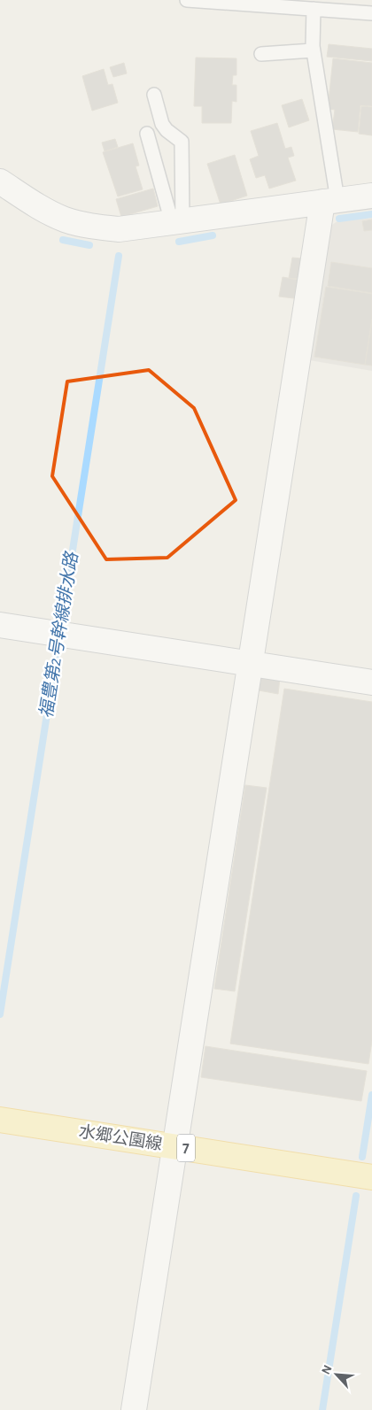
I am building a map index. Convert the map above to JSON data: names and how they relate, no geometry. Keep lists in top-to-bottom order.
{
  "streets": {
    "main road": ["水郷公園線", "7"]
  },
  "water": ["福豊第2号幹線排水路"],
  "north": "top left"
}
